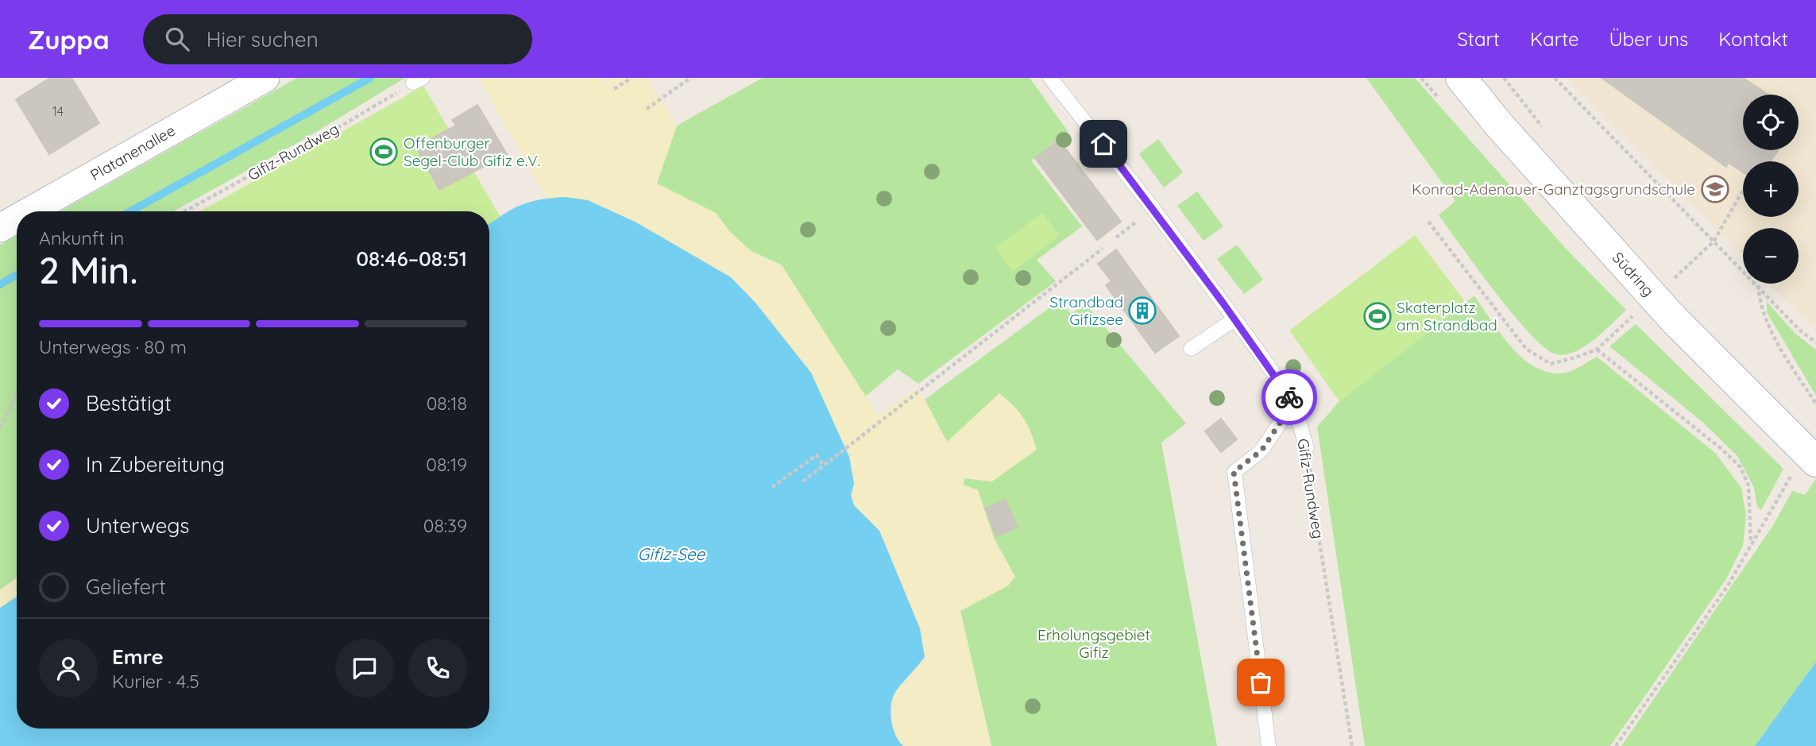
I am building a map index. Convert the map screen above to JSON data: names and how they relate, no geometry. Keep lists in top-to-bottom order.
{
  "streets": {
    "street": ["Platanenallee", "Südring"],
    "lane": ["Gifiz-Rundweg"]
  },
  "water": ["Gifiz-See"],
  "parks": ["Erholungsgebiet Gifiz"],
  "places": {
    "sports": ["Offenburger Segel-Club Gifiz e.V.", "Skaterplatz am Strandbad"],
    "school or university": ["Konrad-Adenauer-Ganztagsgrundschule"],
    "building": ["Strandbad Gifizsee"]
  },
  "house_numbers": ["14"],
  "page": {
    "header": "Zuppa",
    "search": "Hier suchen",
    "nav": [
      "Start",
      "Karte",
      "Über uns",
      "Kontakt"
    ],
    "map_buttons": ["+", "−"],
    "heading": ["2 Min.", "Ankunft in", "08:46–08:51"],
    "panel": ["Emre", "Kurier · 4.5"],
    "bar": "Unterwegs · 80 m",
    "list": [
      ["Bestätigt", "08:18"],
      ["In Zubereitung", "08:19"],
      ["Unterwegs", "08:39"],
      "Geliefert"
    ]
  }
}
